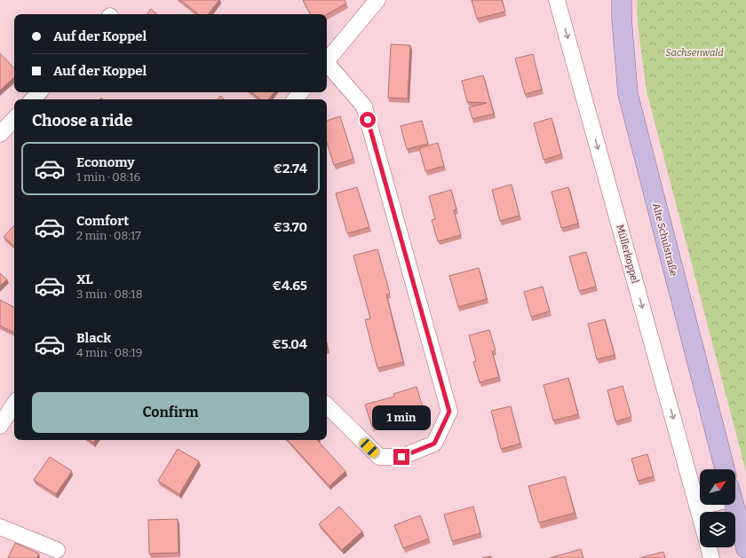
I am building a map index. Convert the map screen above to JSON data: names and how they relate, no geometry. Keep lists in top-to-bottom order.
{
  "streets": {
    "main road": ["Alte Schulstraße"],
    "street": ["Müllerkoppel"]
  },
  "one_way": ["Müllerkoppel"],
  "parks": ["Sachsenwald"],
  "north": "top right",
  "page": {
    "banner": ["Auf der Koppel", "Auf der Koppel"],
    "heading": "Choose a ride",
    "list": [
      {
        "name": "Economy",
        "note": "1 min · 08:16",
        "value": "€2.74"
      },
      {
        "name": "Comfort",
        "note": "2 min · 08:17",
        "value": "€3.70"
      },
      {
        "name": "XL",
        "note": "3 min · 08:18",
        "value": "€4.65"
      },
      {
        "name": "Black",
        "note": "4 min · 08:19",
        "value": "€5.04"
      }
    ],
    "buttons": "Confirm",
    "bubble": "1 min"
  }
}
